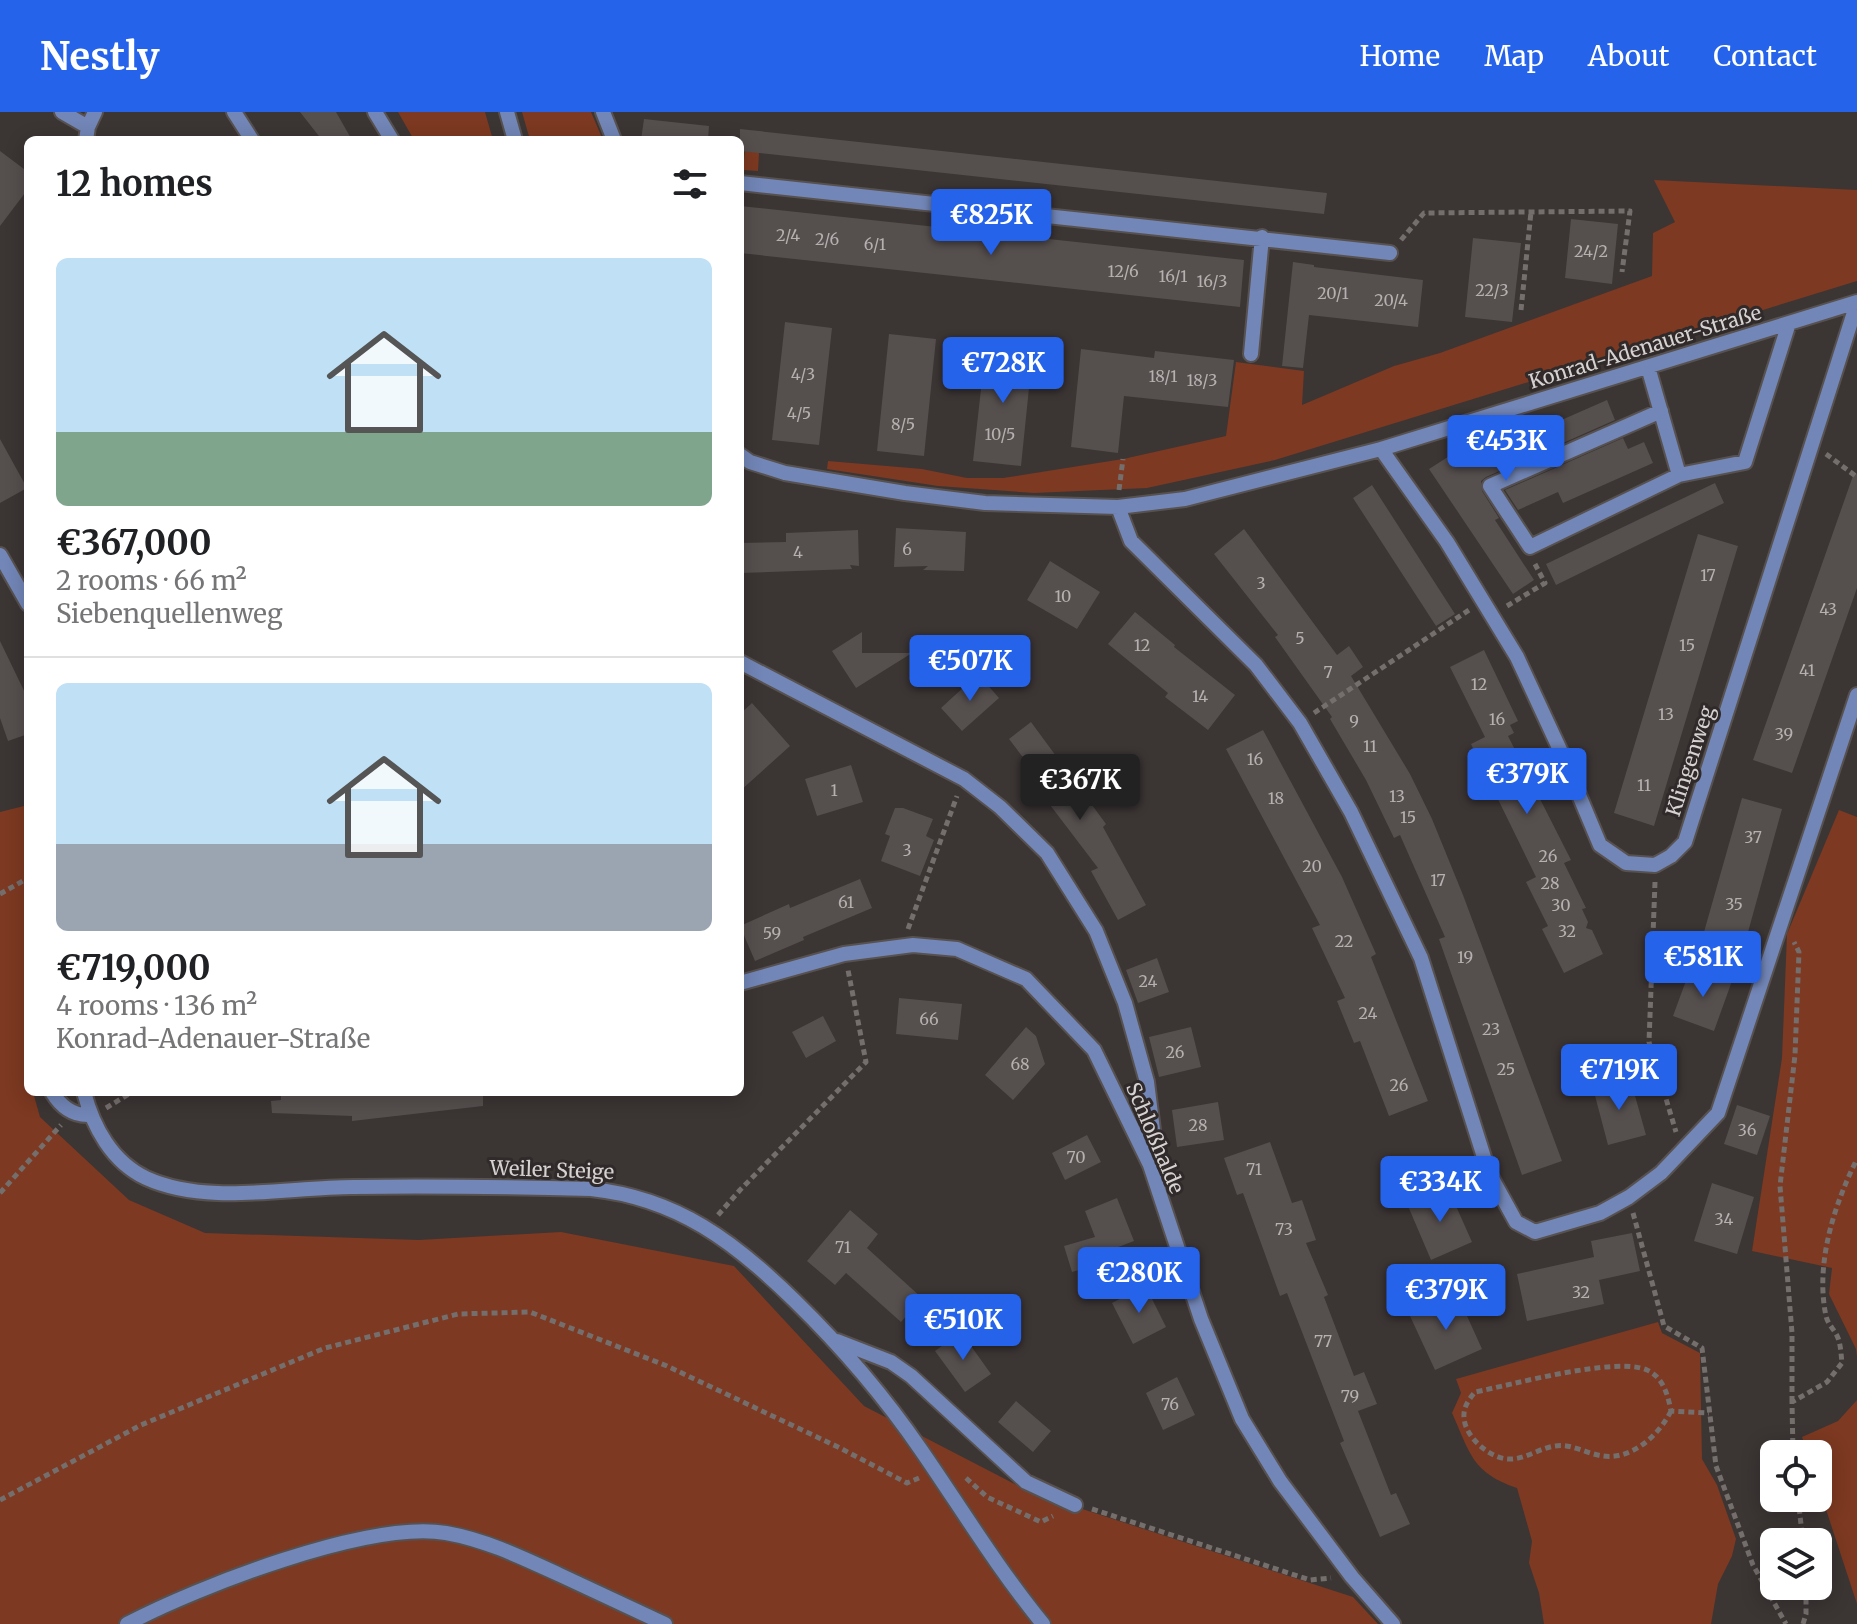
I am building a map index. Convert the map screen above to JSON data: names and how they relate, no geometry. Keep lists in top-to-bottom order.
{
  "streets": {
    "street": [
      "Konrad-Adenauer-Straße",
      "Klingenweg",
      "Schloßhalde",
      "Weiler Steige"
    ]
  },
  "crossings": [
    ["Konrad-Adenauer-Straße", "Klingenweg"]
  ],
  "house_numbers": [
    "2/4",
    "2/6",
    "6/1",
    "24/2",
    "12/6",
    "16/1",
    "16/3",
    "22/3",
    "20/1",
    "20/4",
    "4/3",
    "18/1",
    "18/3",
    "4/5",
    "8/5",
    "10/5",
    "6",
    "4",
    "17",
    "3",
    "10",
    "43",
    "5",
    "12",
    "15",
    "41",
    "7",
    "12",
    "14",
    "13",
    "16",
    "9",
    "39",
    "11",
    "16",
    "11",
    "1",
    "13",
    "18",
    "15",
    "37",
    "3",
    "26",
    "20",
    "17",
    "28",
    "61",
    "35",
    "30",
    "32",
    "59",
    "22",
    "19",
    "24",
    "24",
    "66",
    "23",
    "26",
    "68",
    "25",
    "26",
    "28",
    "36",
    "70",
    "71",
    "34",
    "73",
    "71",
    "32",
    "77",
    "79",
    "76"
  ],
  "page": {
    "header": "Nestly",
    "nav": [
      "Home",
      "Map",
      "About",
      "Contact"
    ],
    "heading": "12 homes",
    "price": [
      "€825K",
      "€728K",
      "€453K",
      "€507K",
      "€379K",
      "€367K",
      "€581K",
      "€719K",
      "€334K",
      "€280K",
      "€379K",
      "€510K"
    ],
    "list": [
      {
        "name": "€367,000",
        "note": "2 rooms · 66 m² · Siebenquellenweg"
      },
      {
        "name": "€719,000",
        "note": "4 rooms · 136 m² · Konrad-Adenauer-Straße"
      }
    ]
  }
}
